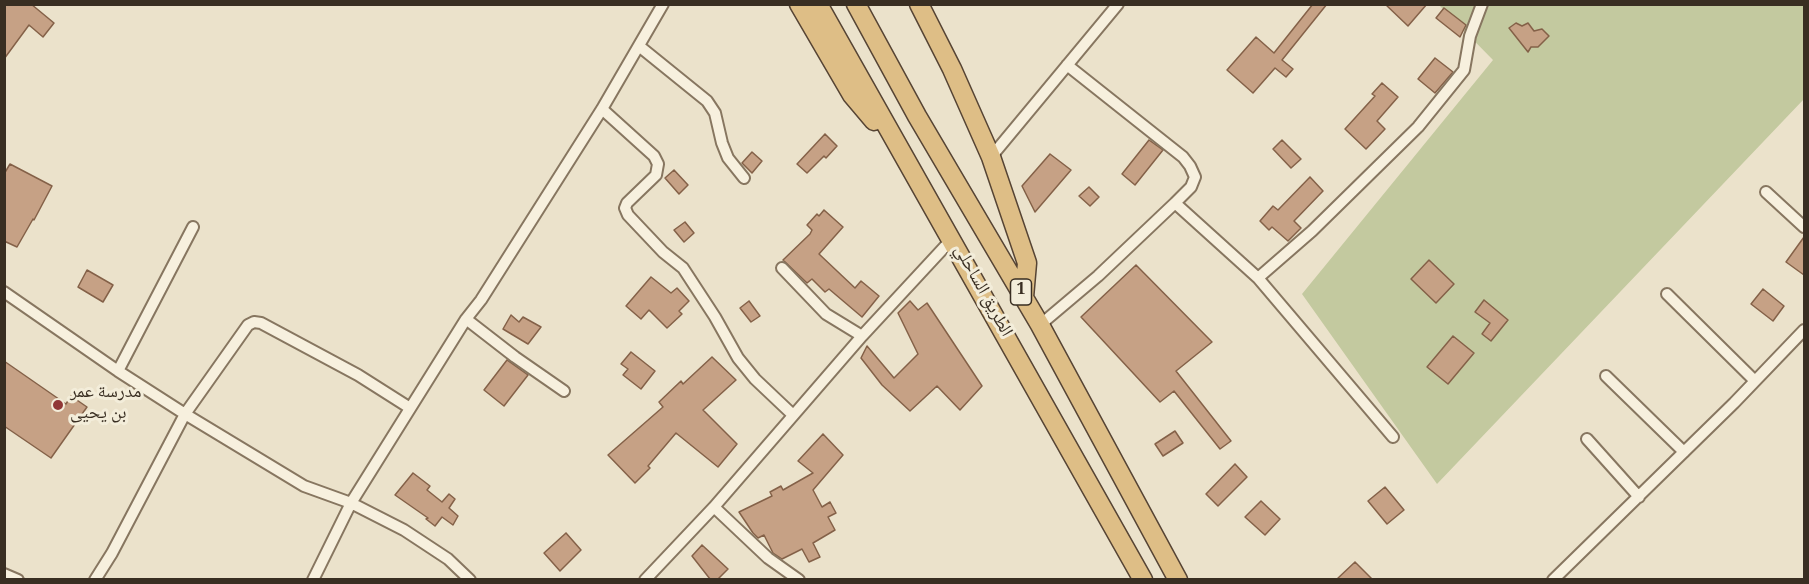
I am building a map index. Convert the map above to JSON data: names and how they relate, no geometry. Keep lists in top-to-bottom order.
{
  "streets": {
    "highway": ["الطريق الساحلي", "1"]
  },
  "places": ["مدرسة عمر بن يحيى"]
}
